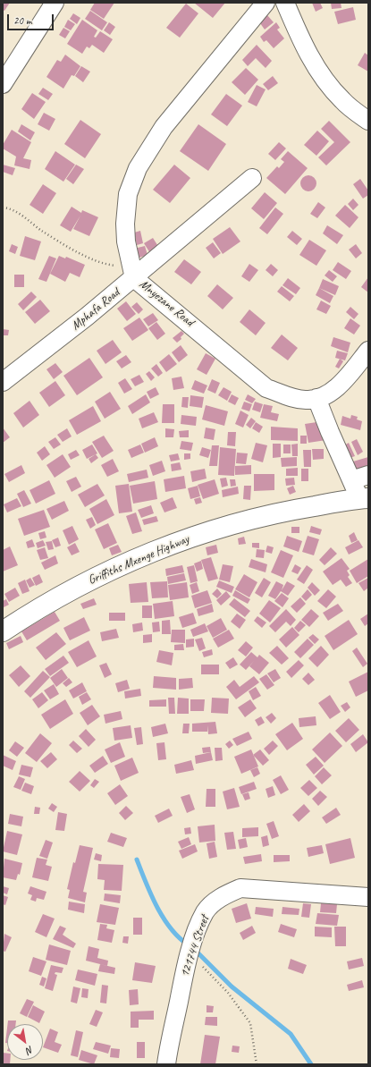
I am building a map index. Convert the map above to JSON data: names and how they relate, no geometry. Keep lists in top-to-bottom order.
{
  "streets": {
    "street": [
      "Mnyezane Road",
      "Mphafa Road",
      "Griffiths Mxenge Highway",
      "121744 Street"
    ]
  },
  "crossings": [
    ["Mnyezane Road", "Mphafa Road"]
  ],
  "scale_bar": "20 m",
  "north": "bottom right"
}
